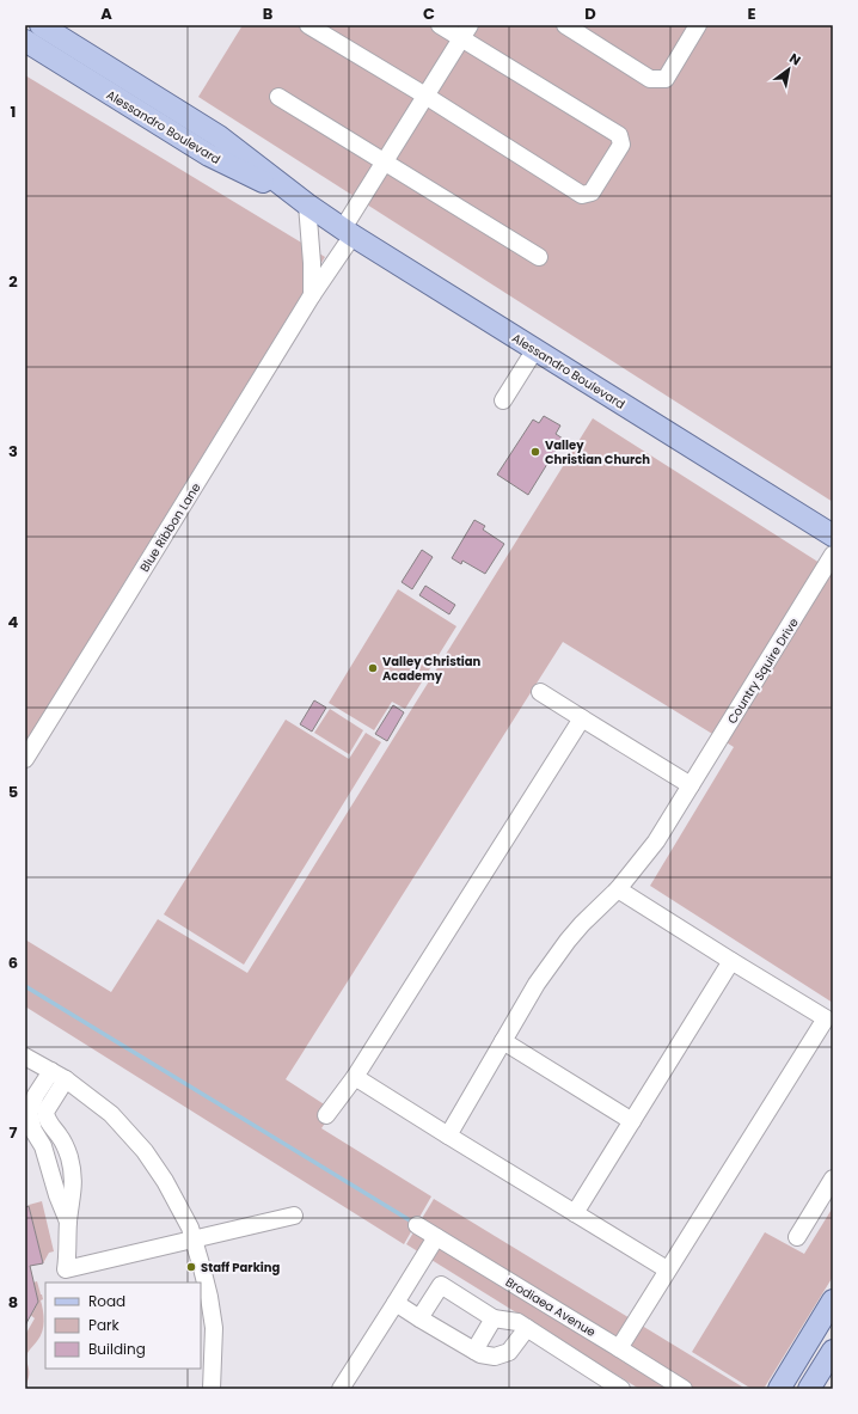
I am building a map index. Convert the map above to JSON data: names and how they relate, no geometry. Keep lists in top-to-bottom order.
{
  "streets": {
    "main road": ["Alessandro Boulevard"],
    "street": ["Blue Ribbon Lane", "Country Squire Drive", "Brodiaea Avenue"]
  },
  "crossings": [
    ["Alessandro Boulevard", "Blue Ribbon Lane"]
  ],
  "places": ["Valley Christian Church", "Valley Christian Academy", "Staff Parking"],
  "legend": ["Road", "Park", "Building"],
  "north": "top right",
  "grid": {
    "columns": [
      "A",
      "B",
      "C",
      "D",
      "E"
    ],
    "rows": [
      "1",
      "2",
      "3",
      "4",
      "5",
      "6",
      "7",
      "8"
    ]
  }
}
